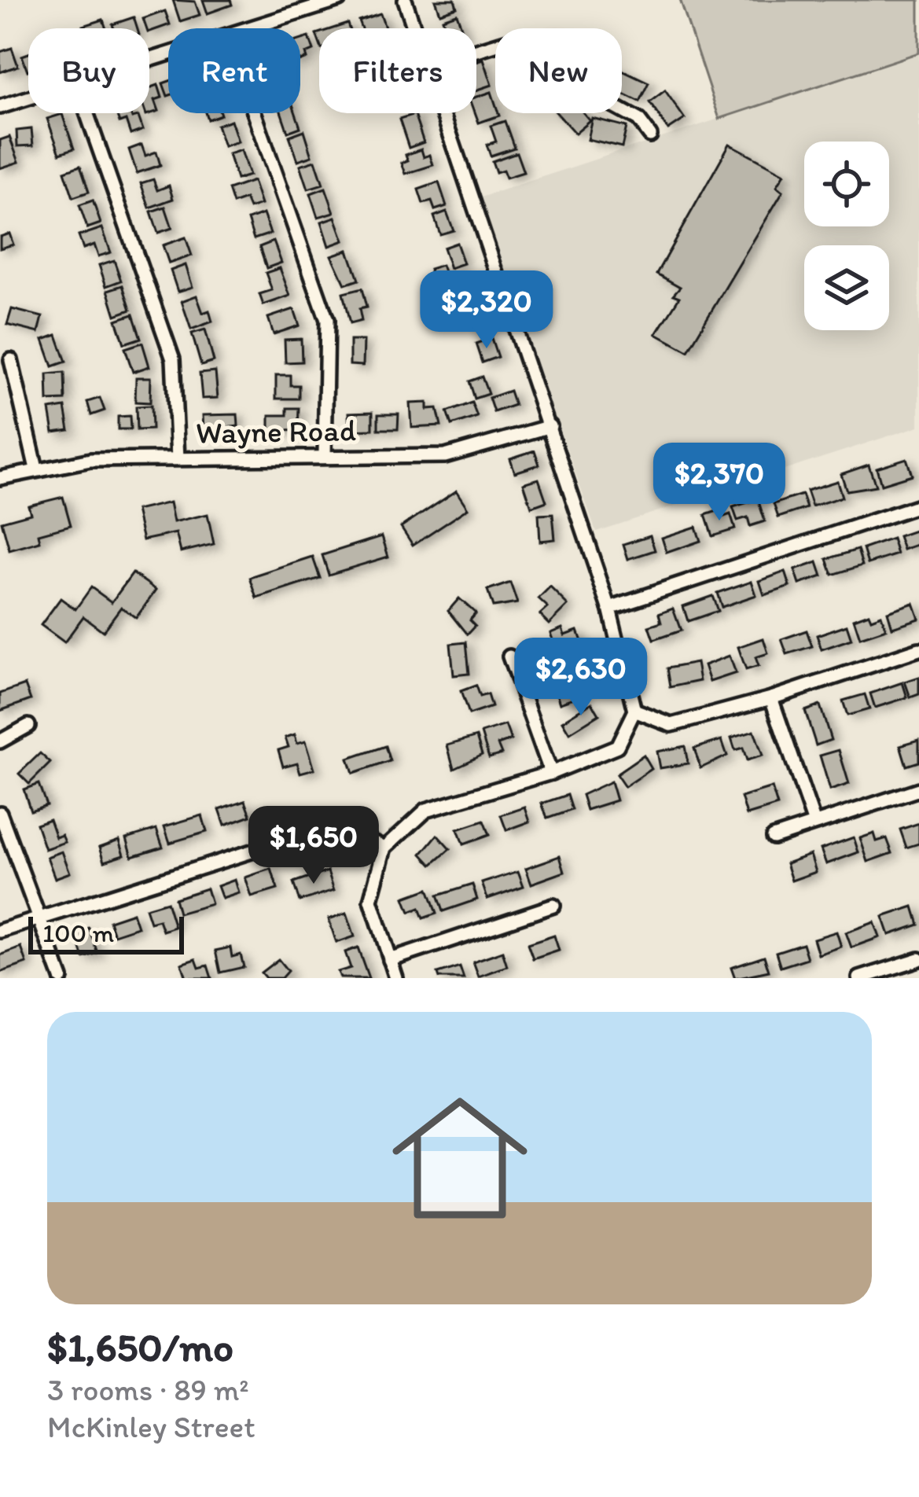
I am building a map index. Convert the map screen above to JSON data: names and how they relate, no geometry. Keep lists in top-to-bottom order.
{
  "streets": {
    "street": ["Wayne Road"]
  },
  "scale_bar": "100 m",
  "page": {
    "chip": [
      "Buy",
      "Rent",
      "Filters",
      "New"
    ],
    "price": [
      "$2,320",
      "$2,370",
      "$2,630",
      "$1,650"
    ],
    "scale": "100 m",
    "list": [
      {
        "name": "$1,650/mo",
        "note": "3 rooms · 89 m² · McKinley Street"
      }
    ]
  }
}
